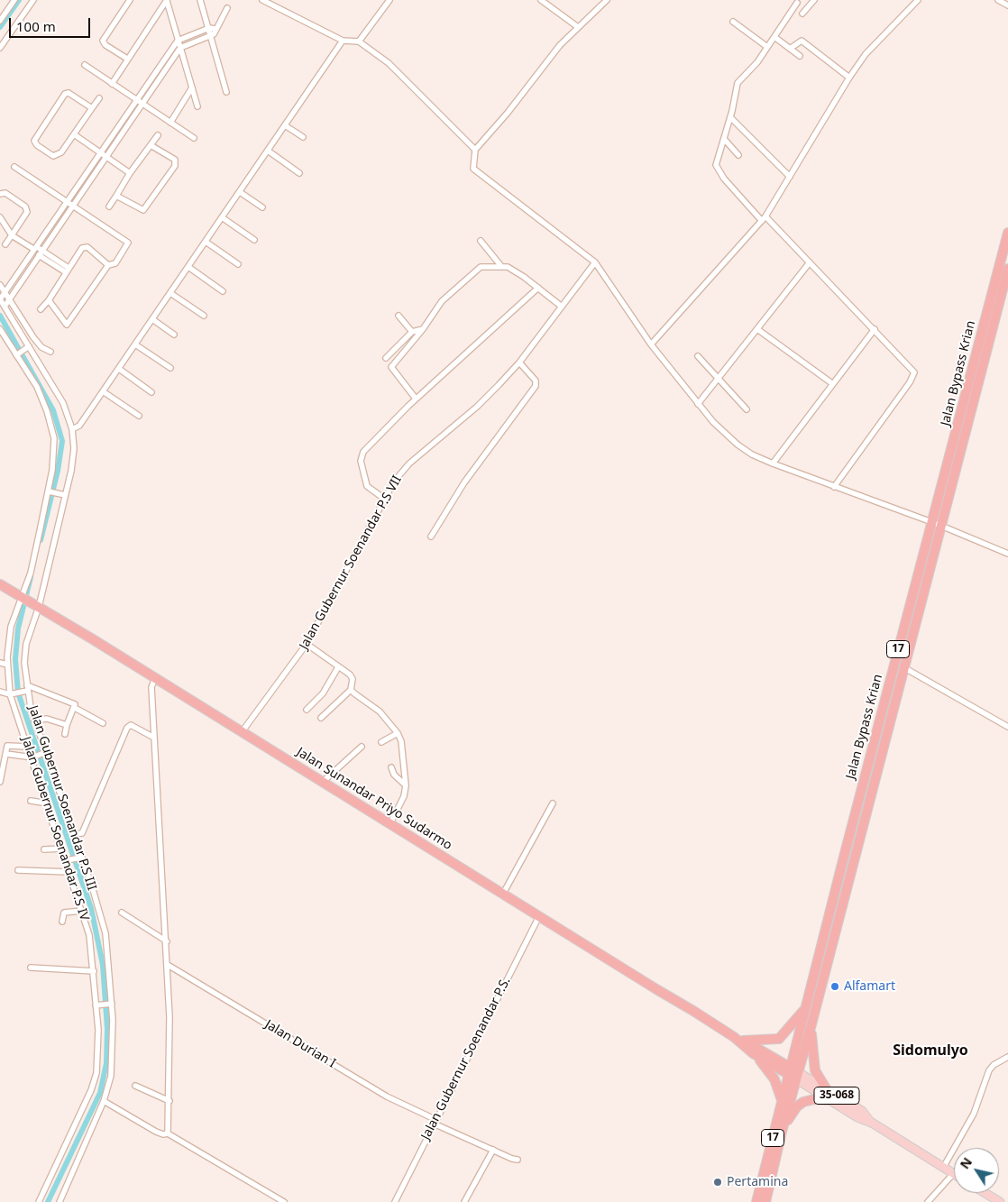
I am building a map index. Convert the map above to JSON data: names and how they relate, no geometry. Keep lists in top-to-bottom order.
{
  "streets": {
    "highway": ["Jalan Bypass Krian", "17", "Jalan Sunandar Priyo Sudarmo"],
    "main road": ["35-068"],
    "street": [
      "Jalan Gubernur Soenandar P.S VII",
      "Jalan Gubernur Soenandar P.S III",
      "Jalan Gubernur Soenandar P.S IV",
      "Jalan Durian I",
      "Jalan Gubernur Soenandar P.S."
    ]
  },
  "crossings": [
    ["Jalan Bypass Krian", "Jalan Sunandar Priyo Sudarmo"],
    ["Jalan Gubernur Soenandar P.S VII", "Jalan Sunandar Priyo Sudarmo"],
    ["Jalan Gubernur Soenandar P.S III", "Jalan Sunandar Priyo Sudarmo"],
    ["Jalan Sunandar Priyo Sudarmo", "Jalan Gubernur Soenandar P.S IV"],
    ["Jalan Sunandar Priyo Sudarmo", "Jalan Gubernur Soenandar P.S."],
    ["Jalan Durian I", "Jalan Gubernur Soenandar P.S."]
  ],
  "districts": ["Sidomulyo"],
  "places": ["Alfamart", "Pertamina"],
  "scale_bar": "100 m",
  "north": "top left"
}
